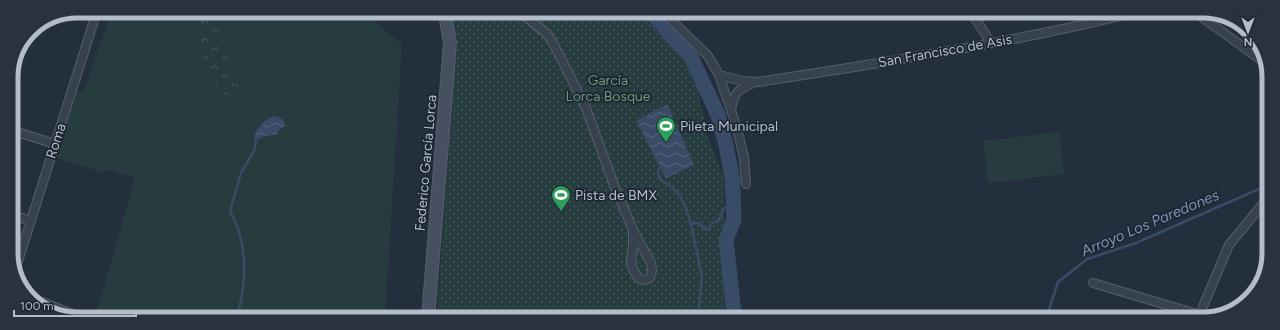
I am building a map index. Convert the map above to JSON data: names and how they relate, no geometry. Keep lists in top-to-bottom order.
{
  "streets": {
    "street": ["San Francisco de Asis", "Roma", "Federico García Lorca"]
  },
  "water": ["Arroyo Los Paredones"],
  "parks": ["García Lorca Bosque"],
  "places": {
    "sports": ["Pileta Municipal", "Pista de BMX"]
  },
  "scale_bar": "100 m",
  "north": "bottom"
}
